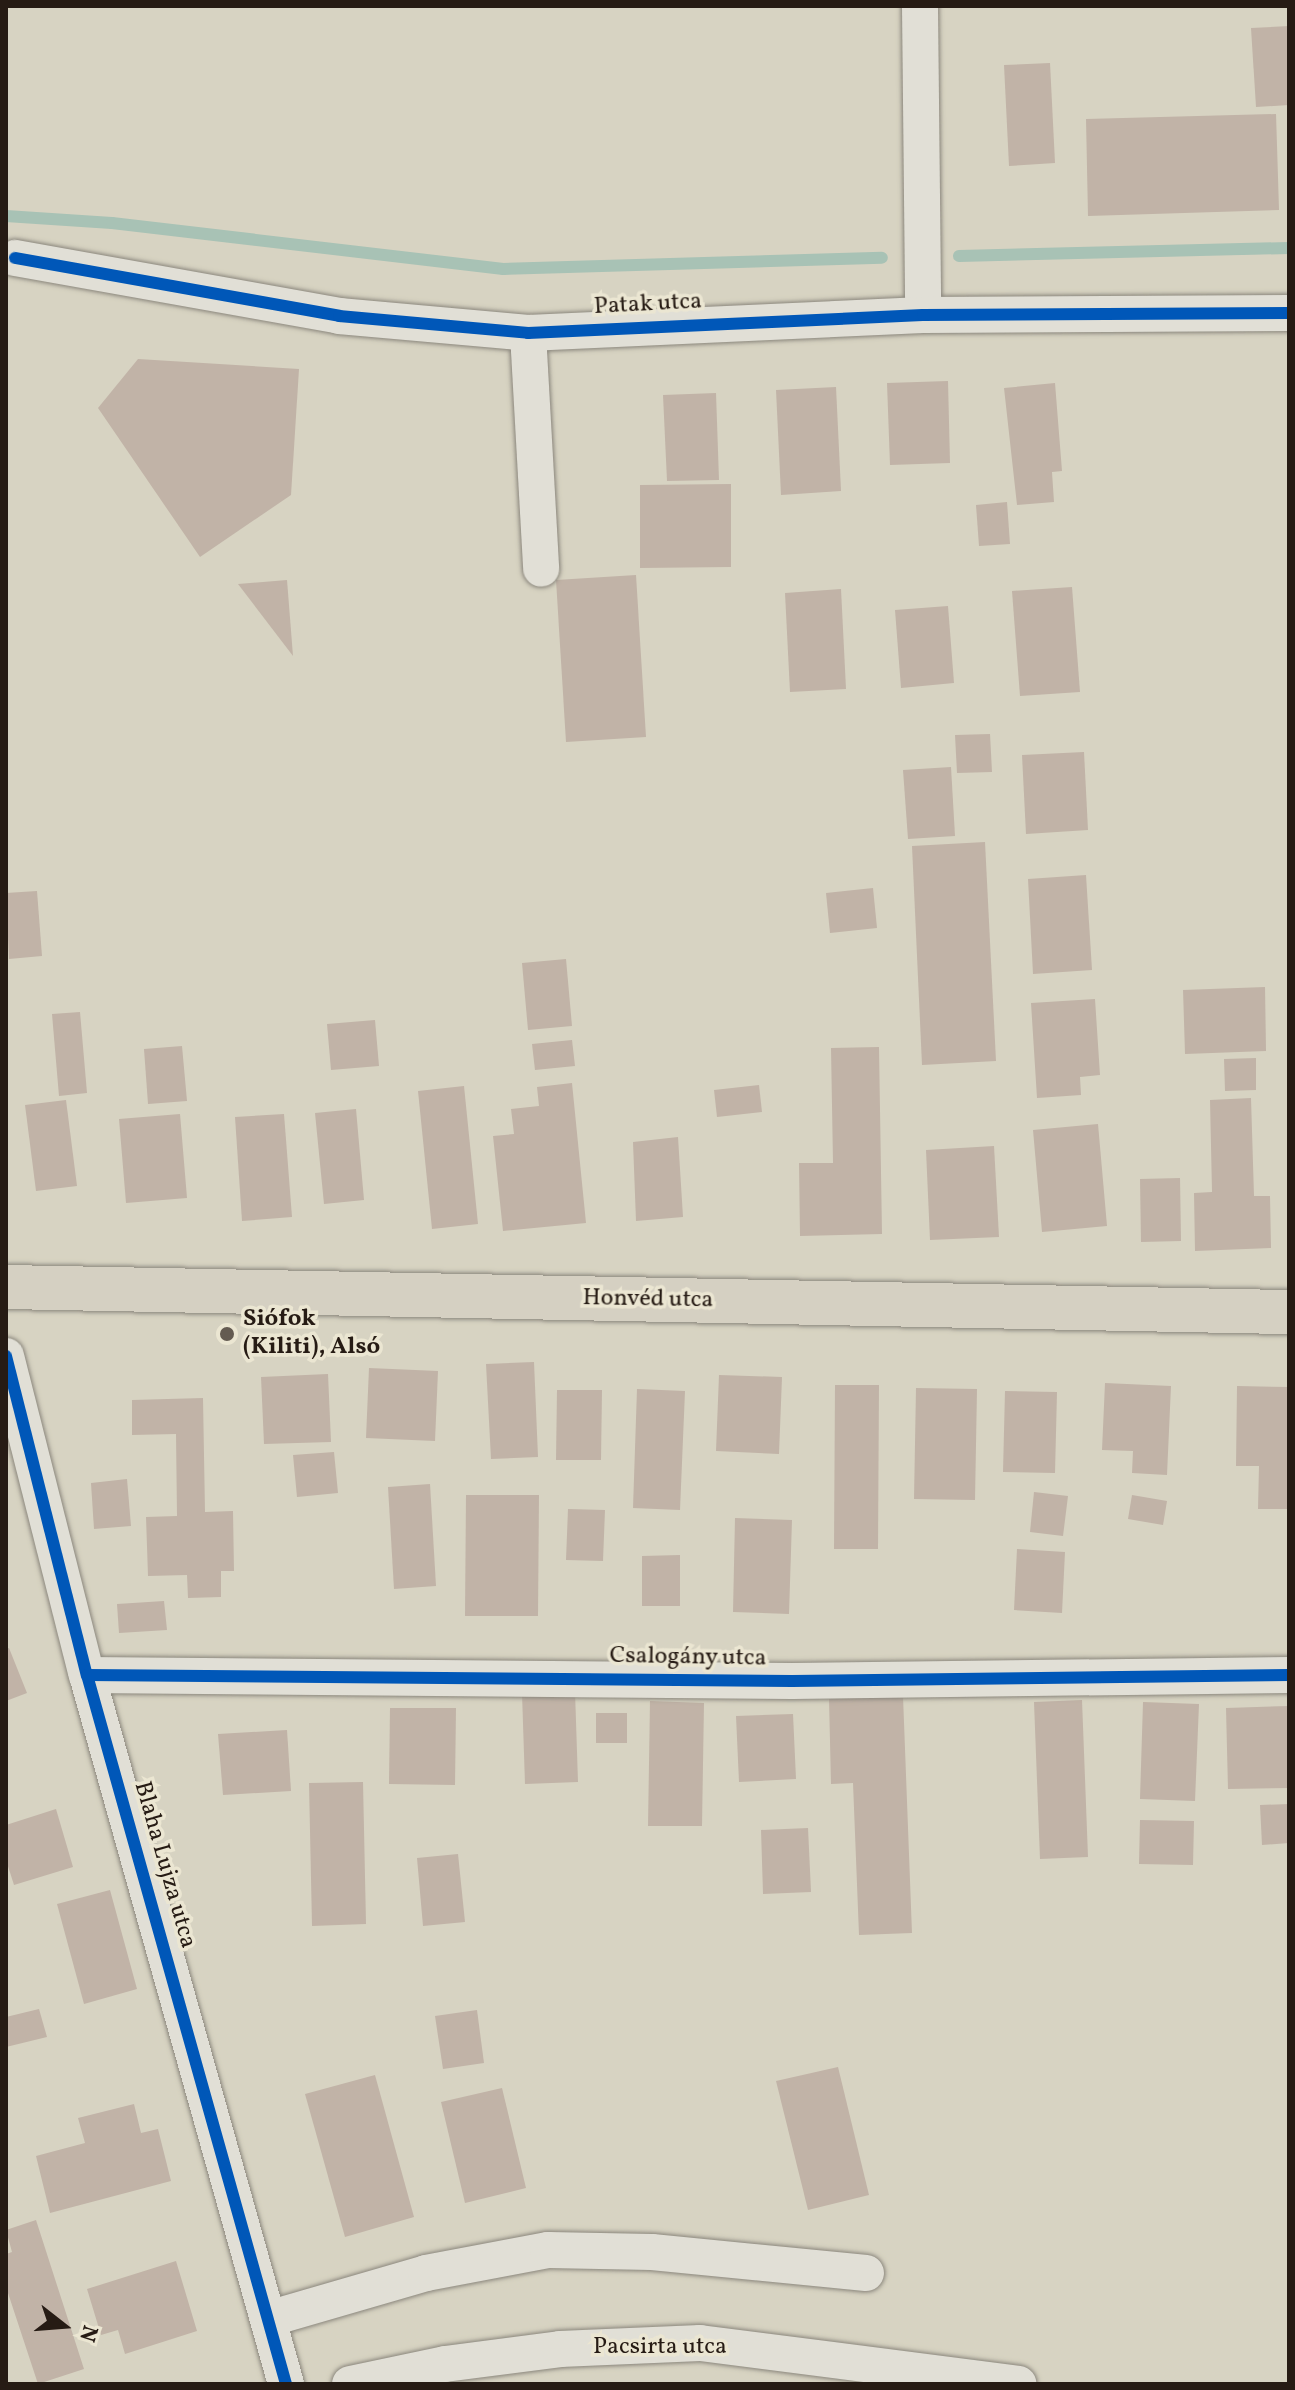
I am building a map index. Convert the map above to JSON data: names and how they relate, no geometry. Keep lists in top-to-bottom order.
{
  "streets": {
    "main road": ["Honvéd utca"],
    "street": [
      "Patak utca",
      "Csalogány utca",
      "Blaha Lujza utca",
      "Pacsirta utca"
    ]
  },
  "crossings": [
    ["Csalogány utca", "Blaha Lujza utca"]
  ],
  "places": ["Siófok (Kiliti), Alsó"],
  "north": "right"
}
